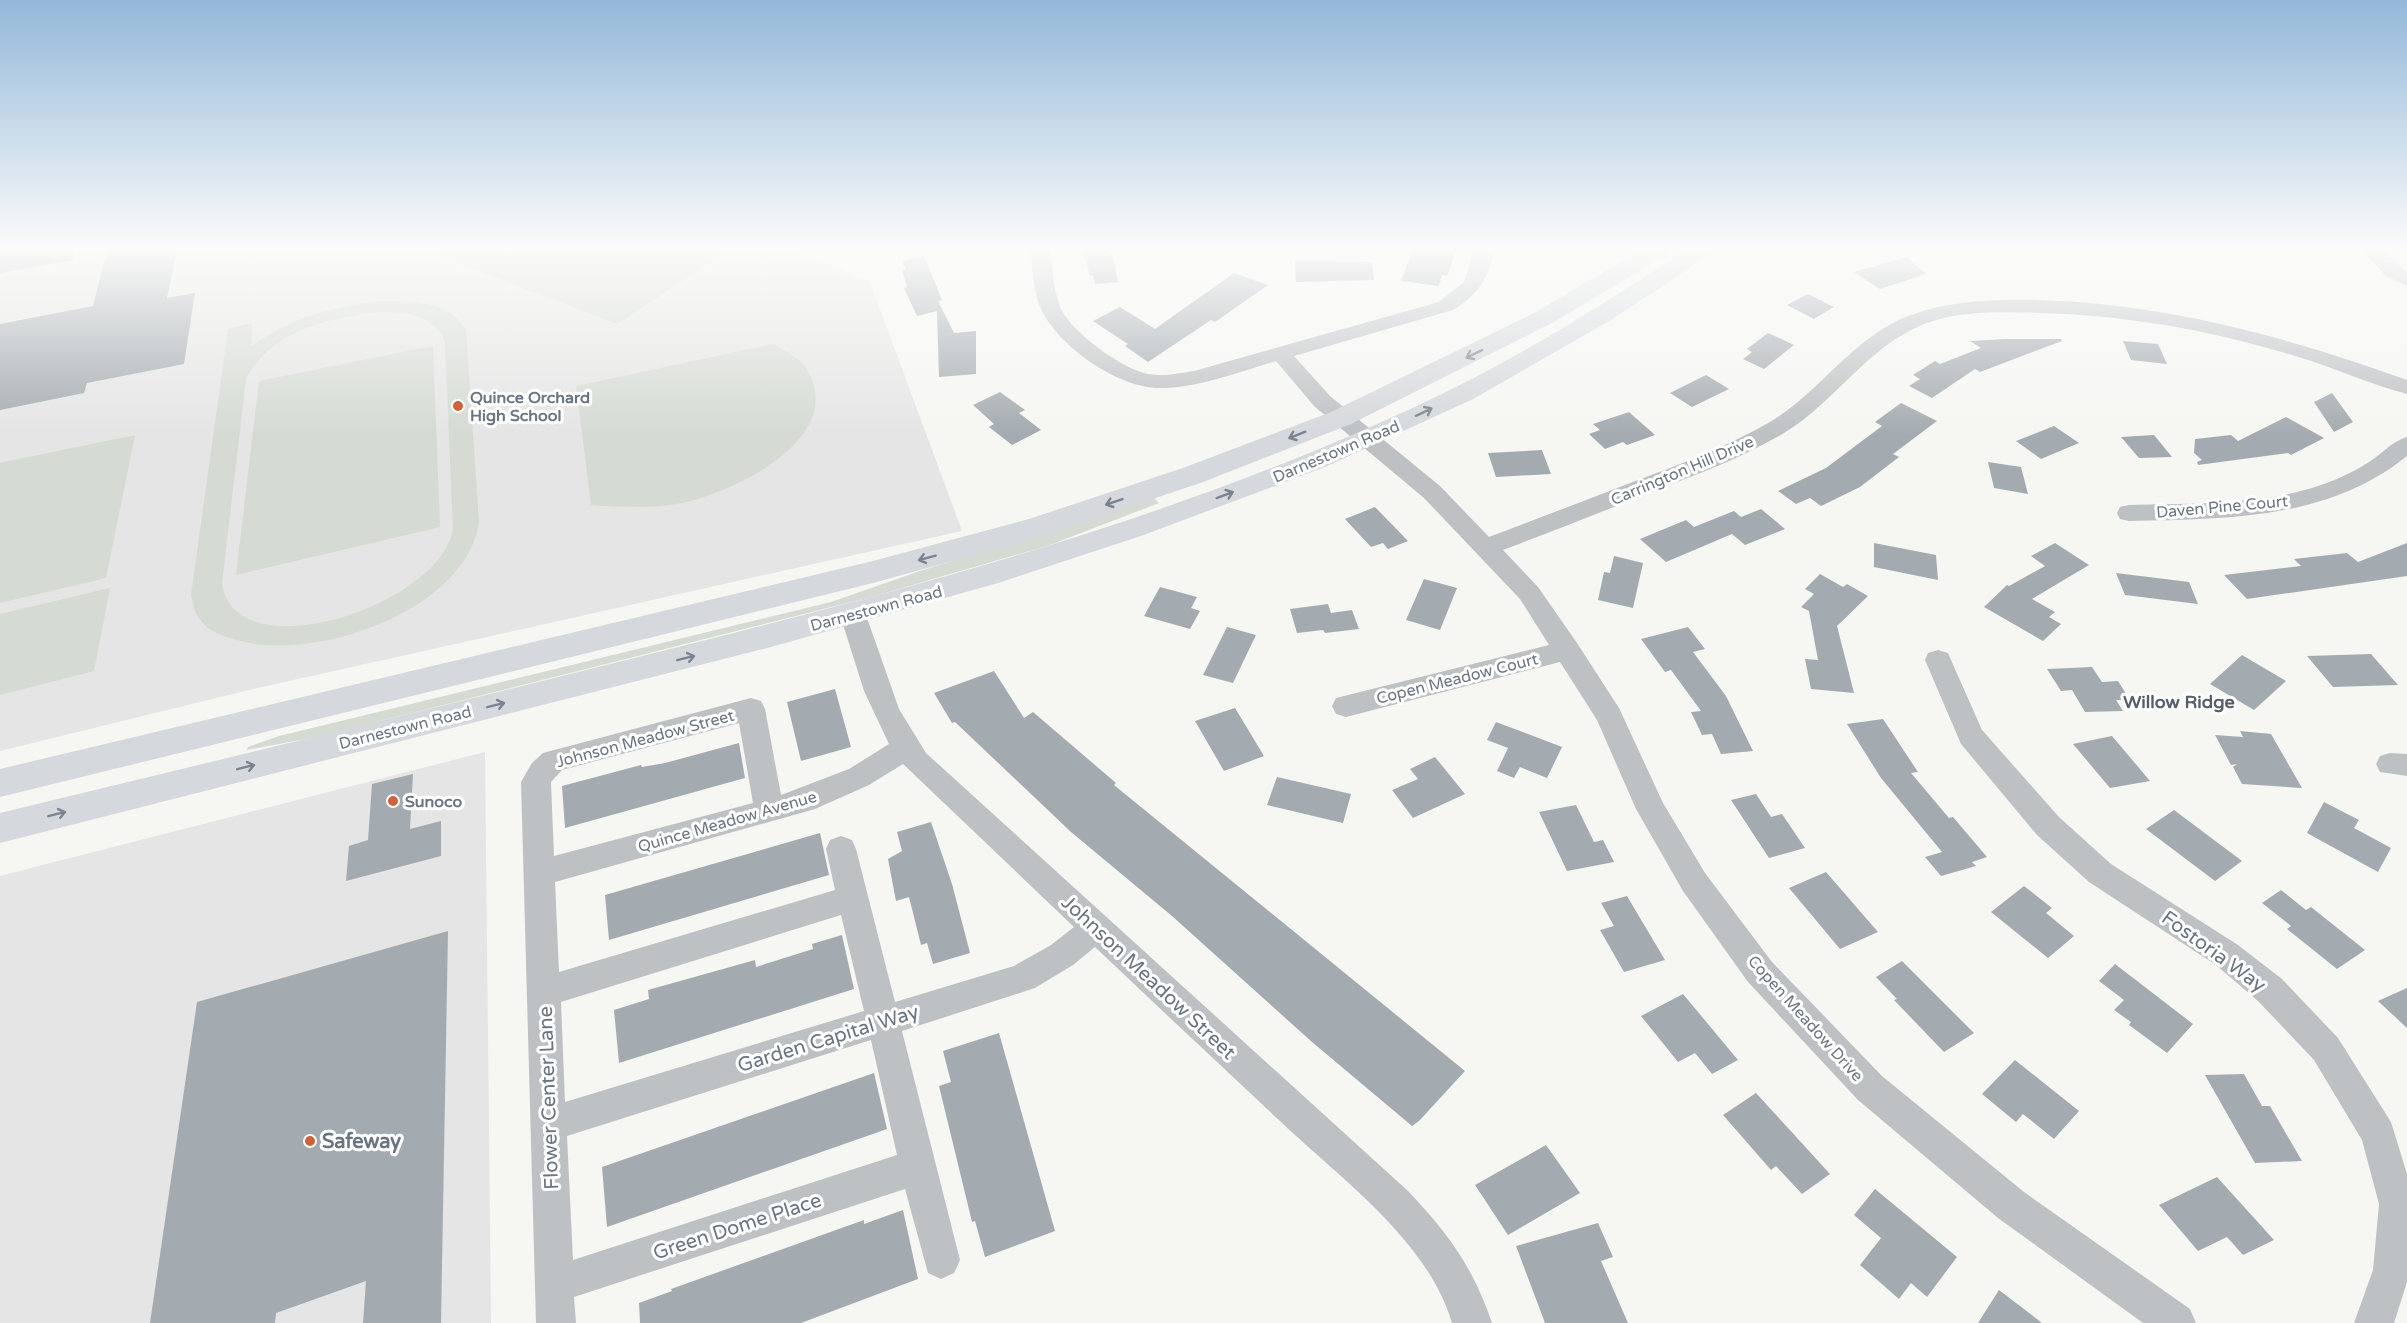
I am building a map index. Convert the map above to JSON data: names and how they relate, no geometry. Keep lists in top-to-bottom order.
{
  "streets": {
    "main road": ["Darnestown Road"],
    "street": [
      "Carrington Hill Drive",
      "Daven Pine Court",
      "Copen Meadow Court",
      "Johnson Meadow Street",
      "Quince Meadow Avenue",
      "Fostoria Way",
      "Copen Meadow Drive",
      "Garden Capital Way",
      "Flower Center Lane",
      "Green Dome Place"
    ]
  },
  "crossings": [
    ["Darnestown Road", "Johnson Meadow Street"],
    ["Darnestown Road", "Copen Meadow Drive"],
    ["Carrington Hill Drive", "Copen Meadow Drive"],
    ["Copen Meadow Court", "Copen Meadow Drive"],
    ["Johnson Meadow Street", "Quince Meadow Avenue"],
    ["Johnson Meadow Street", "Garden Capital Way"],
    ["Johnson Meadow Street", "Flower Center Lane"],
    ["Quince Meadow Avenue", "Flower Center Lane"],
    ["Garden Capital Way", "Flower Center Lane"],
    ["Flower Center Lane", "Green Dome Place"]
  ],
  "districts": ["Willow Ridge"],
  "places": ["Quince Orchard High School", "Sunoco", "Safeway"]
}
